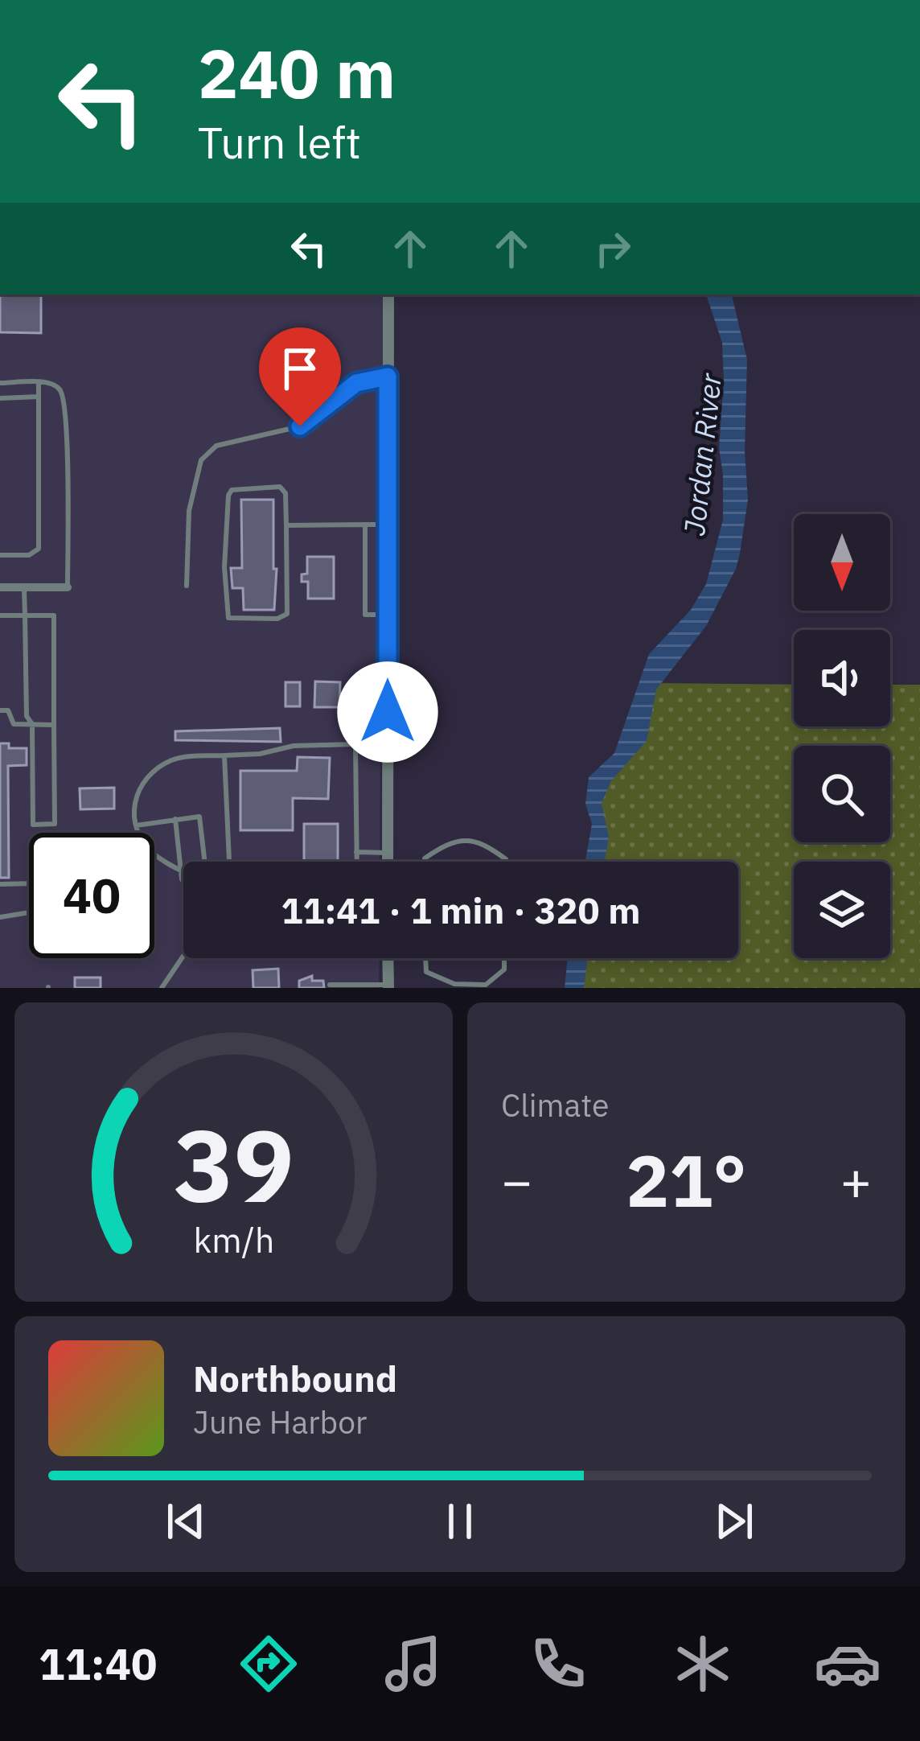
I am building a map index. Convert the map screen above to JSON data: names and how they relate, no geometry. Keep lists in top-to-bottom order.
{
  "water": ["Jordan River"],
  "north": "bottom",
  "page": {
    "turn": ["240 m", "Turn left"],
    "limit": "40",
    "trip": "11:41 · 1 min · 320 m",
    "tile": "Climate",
    "heat": ["−", "21°", "+"],
    "song": ["Northbound", "June Harbor"],
    "tabs": "11:40",
    "gauge": ["39", "km/h"]
  }
}
